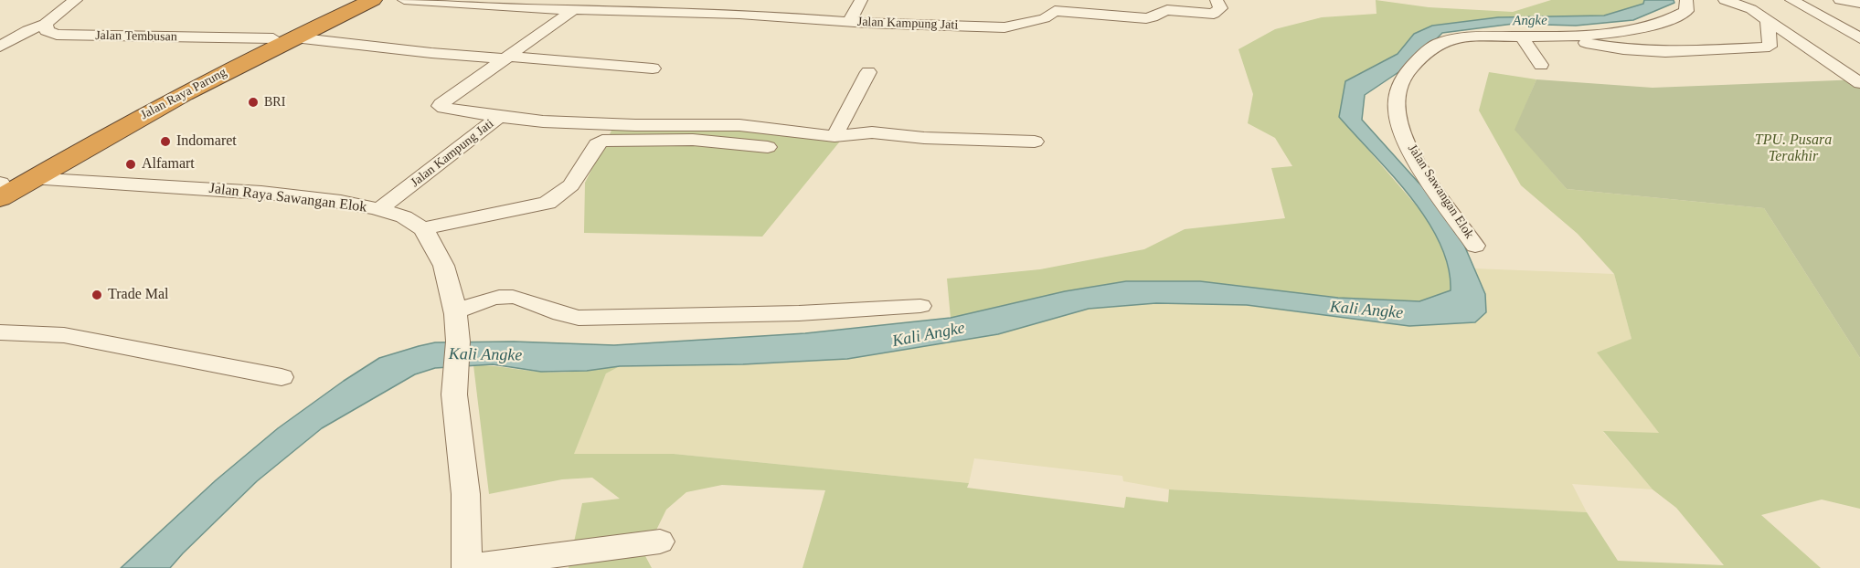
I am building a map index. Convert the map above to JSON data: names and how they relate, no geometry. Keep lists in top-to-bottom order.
{
  "streets": {
    "highway": ["Jalan Raya Parung"],
    "street": [
      "Jalan Kampung Jati",
      "Jalan Tembusan",
      "Jalan Sawangan Elok",
      "Jalan Raya Sawangan Elok"
    ]
  },
  "crossings": [
    ["Jalan Kampung Jati", "Jalan Raya Sawangan Elok"],
    ["Jalan Tembusan", "Jalan Raya Parung"],
    ["Jalan Raya Parung", "Jalan Raya Sawangan Elok"]
  ],
  "water": ["Angke", "Kali Angke"],
  "parks": ["TPU. Pusara Terakhir"],
  "places": [
    "BRI",
    "Indomaret",
    "Alfamart",
    "Trade Mal"
  ]
}
